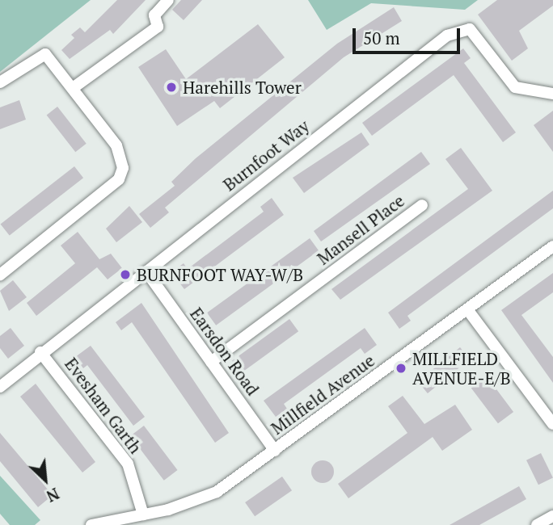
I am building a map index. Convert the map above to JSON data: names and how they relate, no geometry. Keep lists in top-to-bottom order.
{
  "streets": {
    "street": [
      "Burnfoot Way",
      "Mansell Place",
      "Earsdon Road",
      "Millfield Avenue",
      "Evesham Garth"
    ]
  },
  "crossings": [
    ["Burnfoot Way", "Earsdon Road"],
    ["Burnfoot Way", "Evesham Garth"],
    ["Mansell Place", "Earsdon Road"],
    ["Earsdon Road", "Millfield Avenue"],
    ["Millfield Avenue", "Evesham Garth"]
  ],
  "places": ["Harehills Tower", "BURNFOOT WAY-W/B", "MILLFIELD AVENUE-E/B"],
  "scale_bar": "50 m",
  "north": "bottom right"
}
